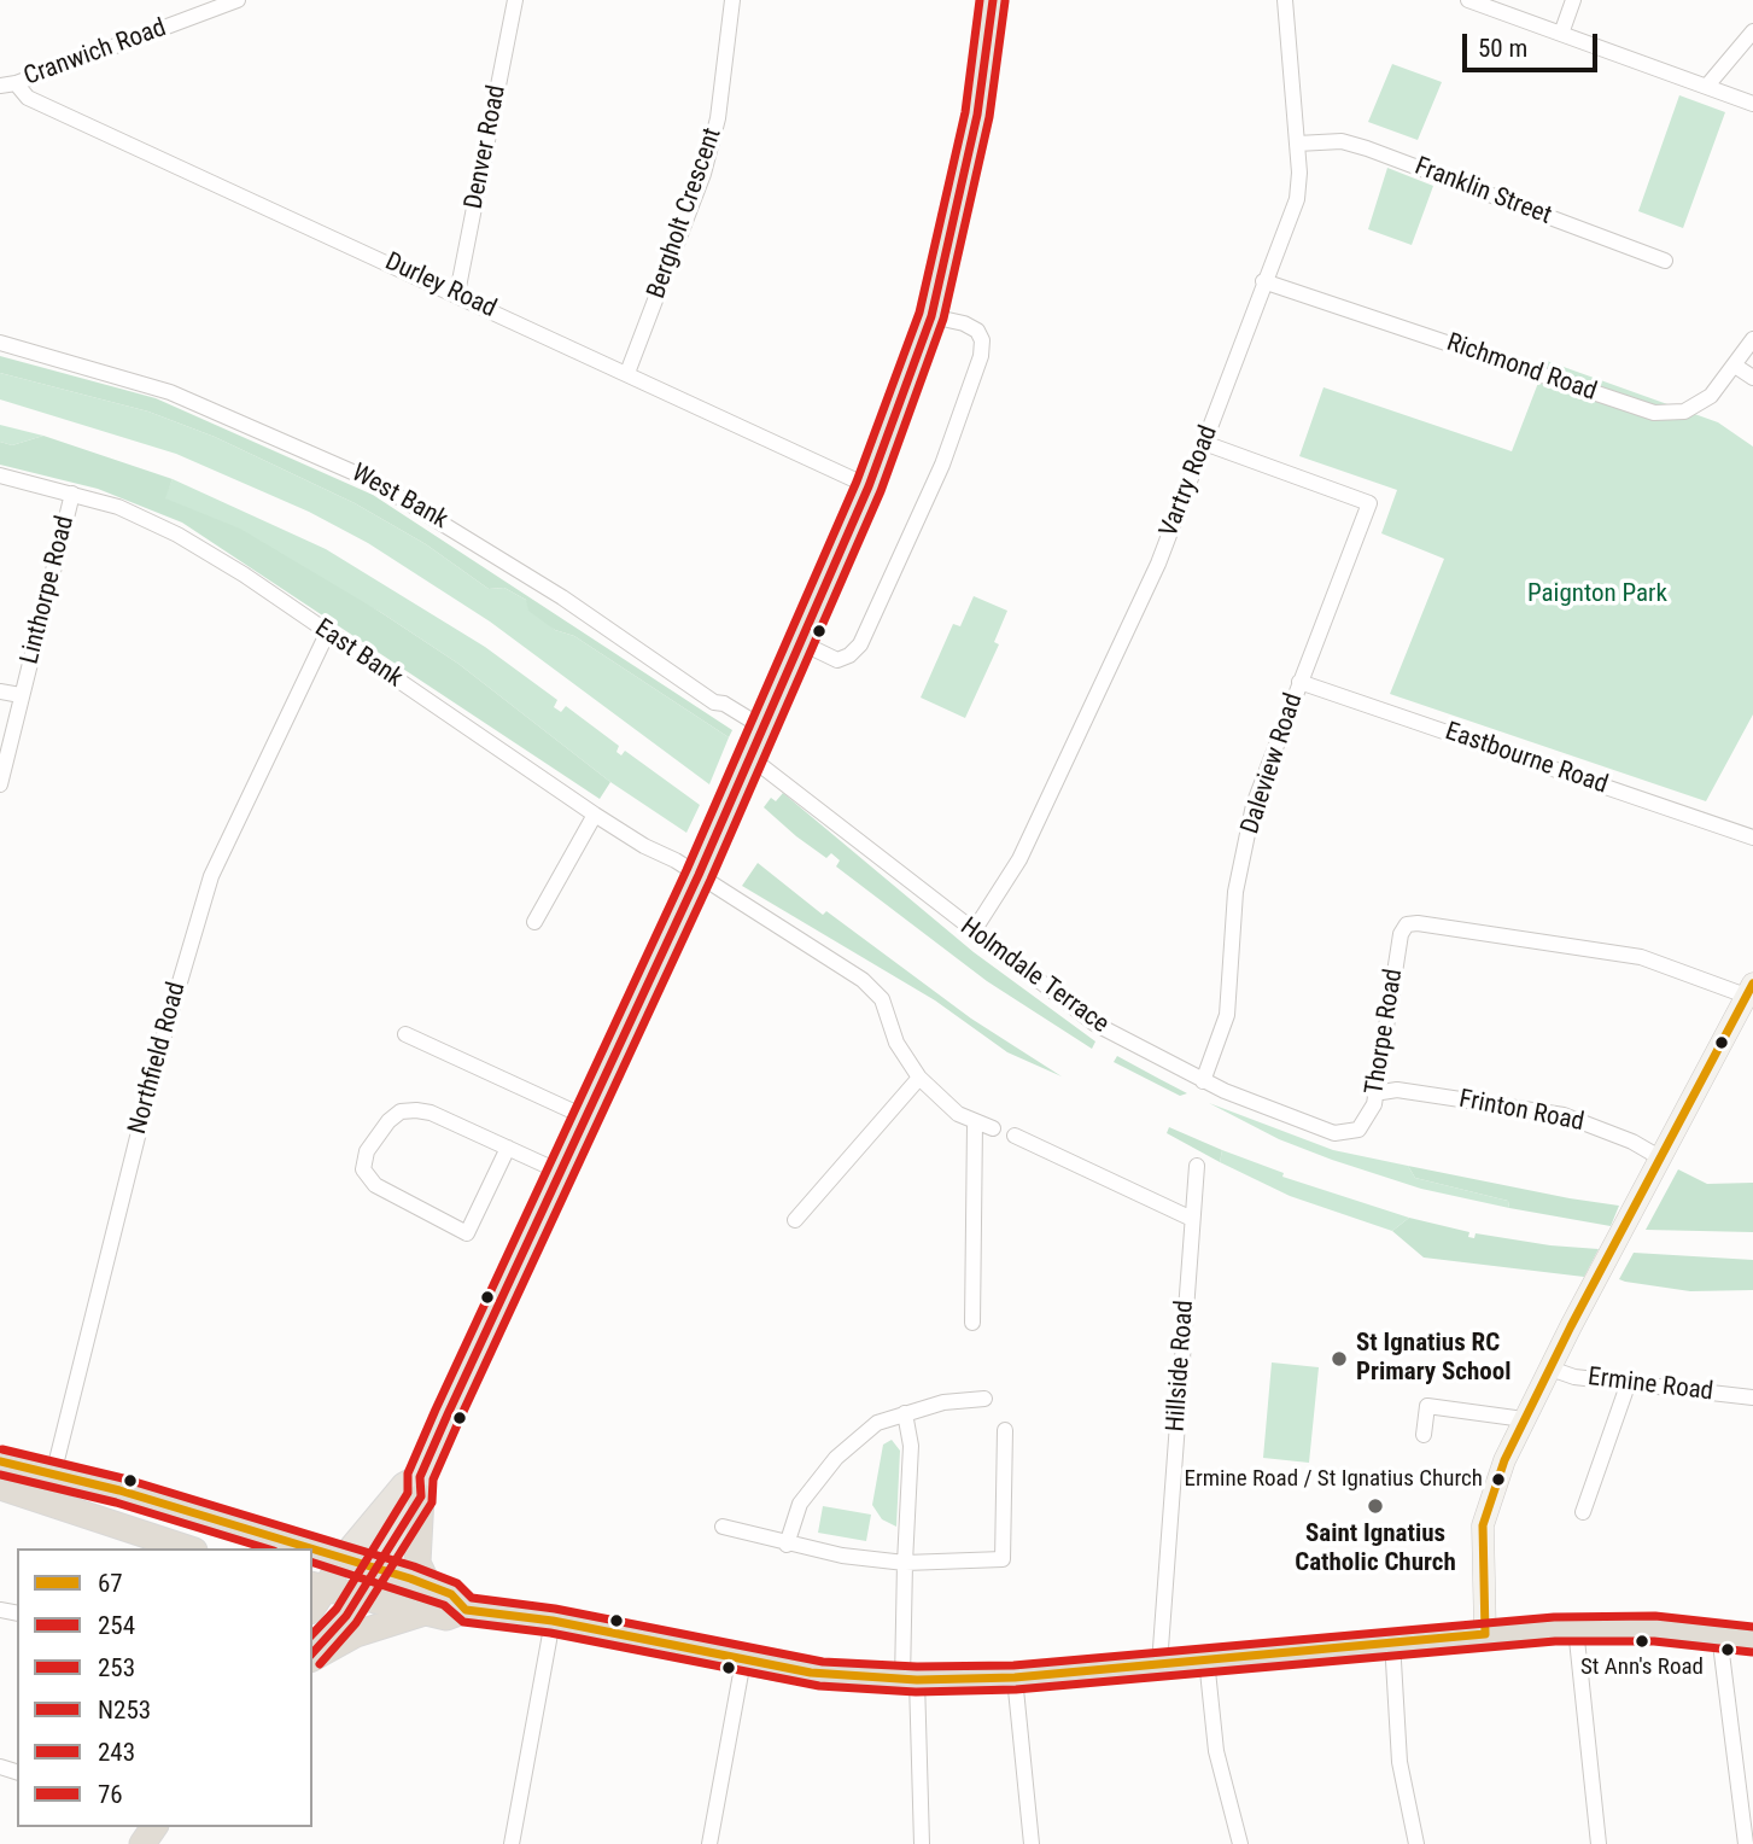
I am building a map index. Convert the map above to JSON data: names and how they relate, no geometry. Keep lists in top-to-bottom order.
{
  "streets": {
    "street": [
      "Cranwich Road",
      "Denver Road",
      "Franklin Street",
      "Bergholt Crescent",
      "Durley Road",
      "Richmond Road",
      "Vartry Road",
      "West Bank",
      "Linthorpe Road",
      "East Bank",
      "Eastbourne Road",
      "Daleview Road",
      "Holmdale Terrace",
      "Thorpe Road",
      "Northfield Road",
      "Frinton Road",
      "Hillside Road",
      "Ermine Road"
    ]
  },
  "crossings": [
    ["Cranwich Road", "Durley Road"],
    ["Denver Road", "Durley Road"],
    ["Franklin Street", "Vartry Road"],
    ["Bergholt Crescent", "Durley Road"],
    ["Richmond Road", "Vartry Road"],
    ["Vartry Road", "Daleview Road"],
    ["Vartry Road", "Holmdale Terrace"],
    ["Linthorpe Road", "East Bank"],
    ["East Bank", "Northfield Road"],
    ["Eastbourne Road", "Daleview Road"],
    ["Daleview Road", "Holmdale Terrace"],
    ["Holmdale Terrace", "Thorpe Road"],
    ["Thorpe Road", "Frinton Road"]
  ],
  "parks": ["Paignton Park"],
  "places": [
    "St Ignatius RC Primary School",
    "Ermine Road / St Ignatius Church",
    "Saint Ignatius Catholic Church",
    "St Ann's Road"
  ],
  "lines": [
    "transit line 254",
    "transit line N253",
    "transit line 253",
    "transit line 67",
    "transit line 76",
    "transit line 243"
  ],
  "legend": [
    "67",
    "254",
    "253",
    "N253",
    "243",
    "76"
  ],
  "scale_bar": "50 m"
}
